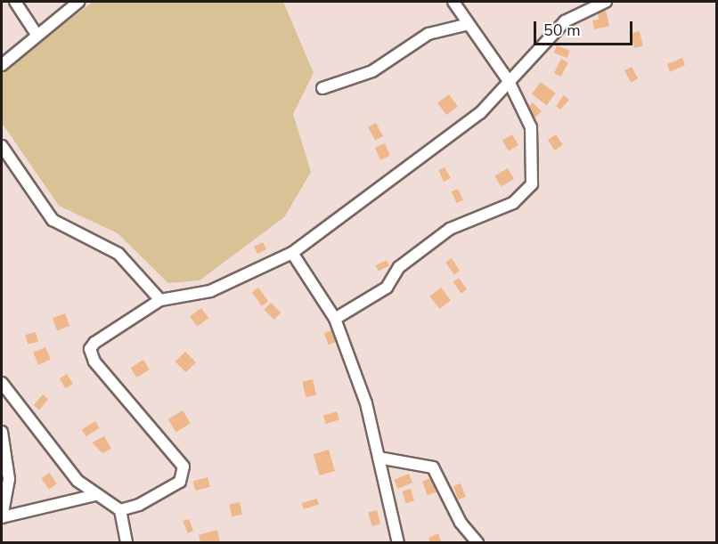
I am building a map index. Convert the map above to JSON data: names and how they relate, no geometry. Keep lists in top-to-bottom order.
{
  "scale_bar": "50 m"
}
